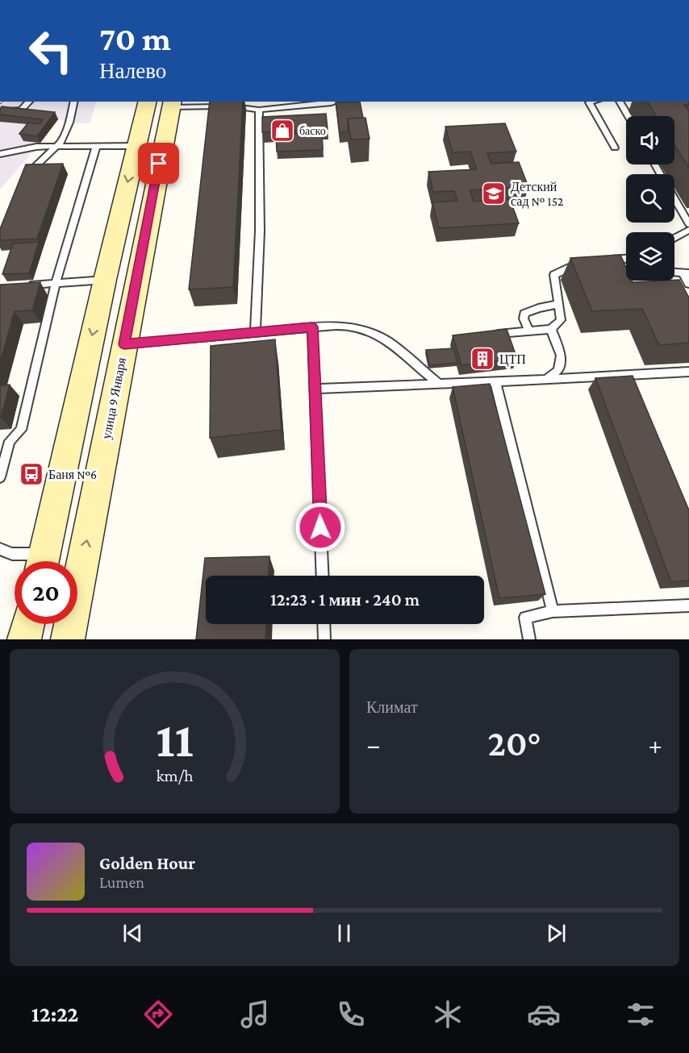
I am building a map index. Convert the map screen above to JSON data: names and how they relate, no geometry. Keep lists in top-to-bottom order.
{
  "streets": {
    "main road": ["улица 9 Января"]
  },
  "places": {
    "shop": ["баско"],
    "school or university": ["Детский сад № 152"],
    "building": ["ЦТП"],
    "bus stop": ["Баня №6"]
  },
  "page": {
    "turn": ["70 m", "Налево"],
    "limit": "20",
    "trip": "12:23 · 1 мин · 240 m",
    "tile": "Климат",
    "heat": ["−", "20°", "+"],
    "song": ["Golden Hour", "Lumen"],
    "tabs": "12:22",
    "gauge": ["11", "km/h"]
  }
}
